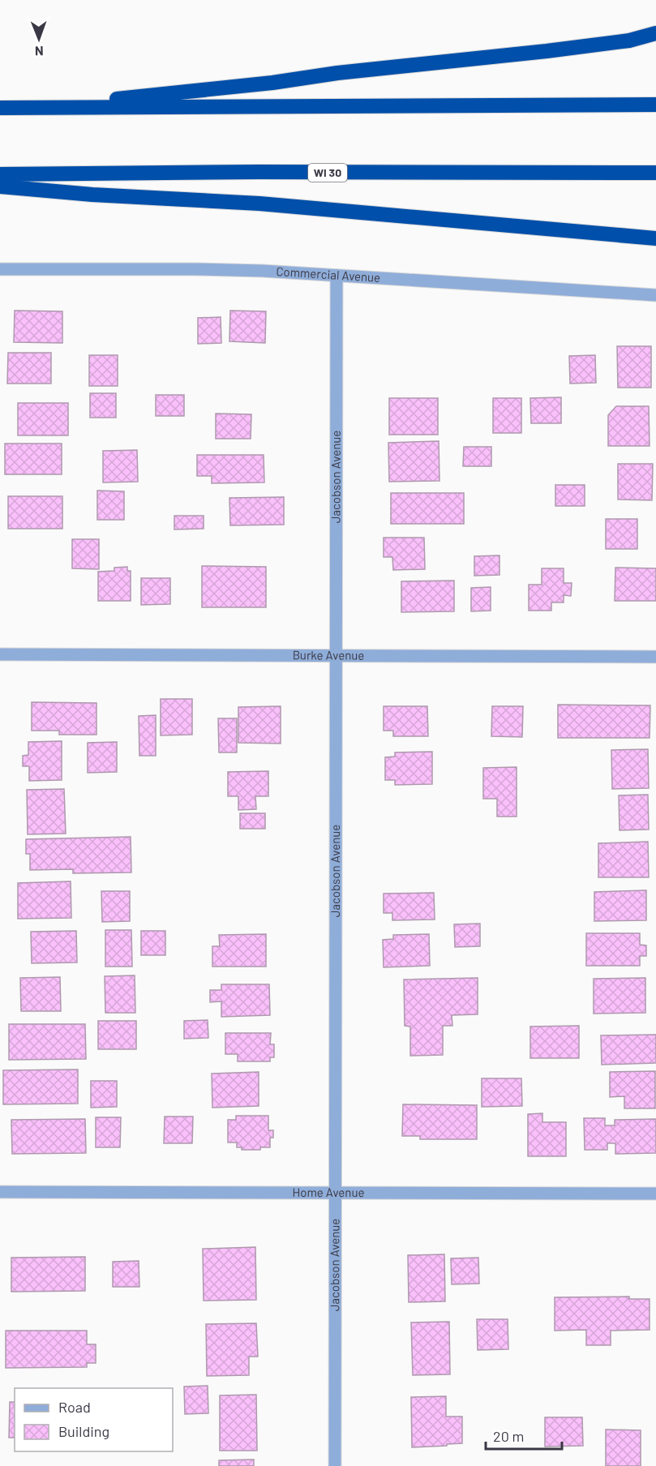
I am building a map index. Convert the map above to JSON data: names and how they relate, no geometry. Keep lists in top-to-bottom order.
{
  "streets": {
    "highway": ["WI 30"],
    "street": [
      "Commercial Avenue",
      "Jacobson Avenue",
      "Burke Avenue",
      "Home Avenue"
    ]
  },
  "crossings": [
    ["Commercial Avenue", "Jacobson Avenue"],
    ["Jacobson Avenue", "Burke Avenue"],
    ["Jacobson Avenue", "Home Avenue"]
  ],
  "legend": ["Road", "Building"],
  "scale_bar": "20 m",
  "north": "bottom"
}
